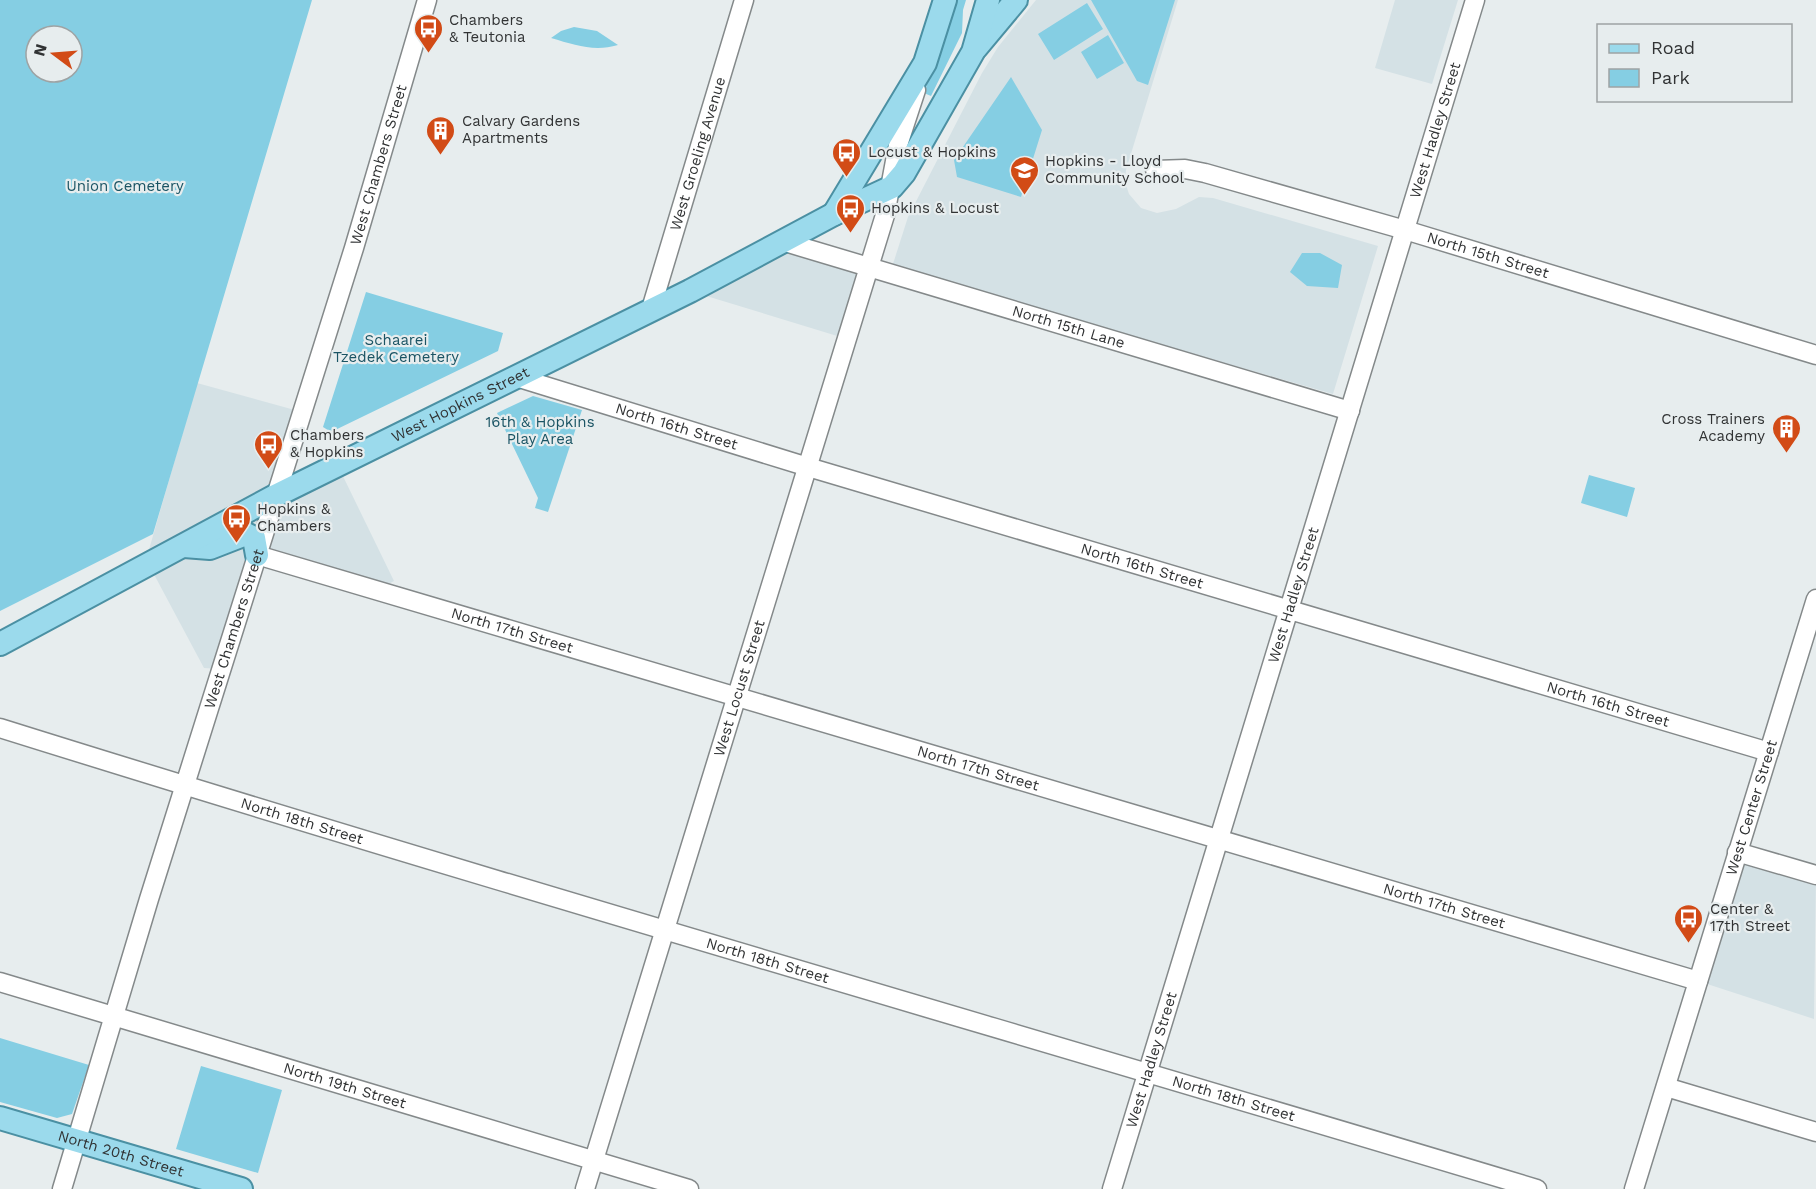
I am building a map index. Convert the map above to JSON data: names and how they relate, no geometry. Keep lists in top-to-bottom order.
{
  "streets": {
    "main road": ["West Hopkins Street", "West Locust Street", "North 20th Street"],
    "street": [
      "West Hadley Street",
      "West Groeling Avenue",
      "West Chambers Street",
      "North 15th Street",
      "North 15th Lane",
      "North 16th Street",
      "North 17th Street",
      "West Center Street",
      "North 18th Street",
      "North 19th Street"
    ]
  },
  "crossings": [
    ["West Hadley Street", "North 15th Street"],
    ["West Hadley Street", "North 15th Lane"],
    ["West Hadley Street", "North 16th Street"],
    ["West Hadley Street", "North 17th Street"],
    ["West Hadley Street", "North 18th Street"],
    ["West Groeling Avenue", "West Hopkins Street"],
    ["West Chambers Street", "West Hopkins Street"],
    ["West Chambers Street", "North 17th Street"],
    ["West Chambers Street", "North 18th Street"],
    ["West Chambers Street", "North 19th Street"],
    ["West Chambers Street", "North 20th Street"],
    ["North 15th Lane", "West Hopkins Street"],
    ["North 15th Lane", "West Locust Street"],
    ["West Hopkins Street", "North 16th Street"],
    ["West Hopkins Street", "West Locust Street"],
    ["North 16th Street", "West Locust Street"],
    ["North 16th Street", "West Center Street"],
    ["North 17th Street", "West Locust Street"],
    ["North 17th Street", "West Center Street"],
    ["West Locust Street", "North 18th Street"],
    ["West Locust Street", "North 19th Street"]
  ],
  "parks": ["Union Cemetery", "Schaarei Tzedek Cemetery", "16th & Hopkins Play Area"],
  "places": {
    "bus stop": [
      "Chambers & Teutonia",
      "Locust & Hopkins",
      "Hopkins & Locust",
      "Chambers & Hopkins",
      "Hopkins & Chambers",
      "Center & 17th Street"
    ],
    "building": ["Calvary Gardens Apartments", "Cross Trainers Academy"],
    "school or university": ["Hopkins - Lloyd Community School"]
  },
  "legend": ["Road", "Park"],
  "north": "left"
}
